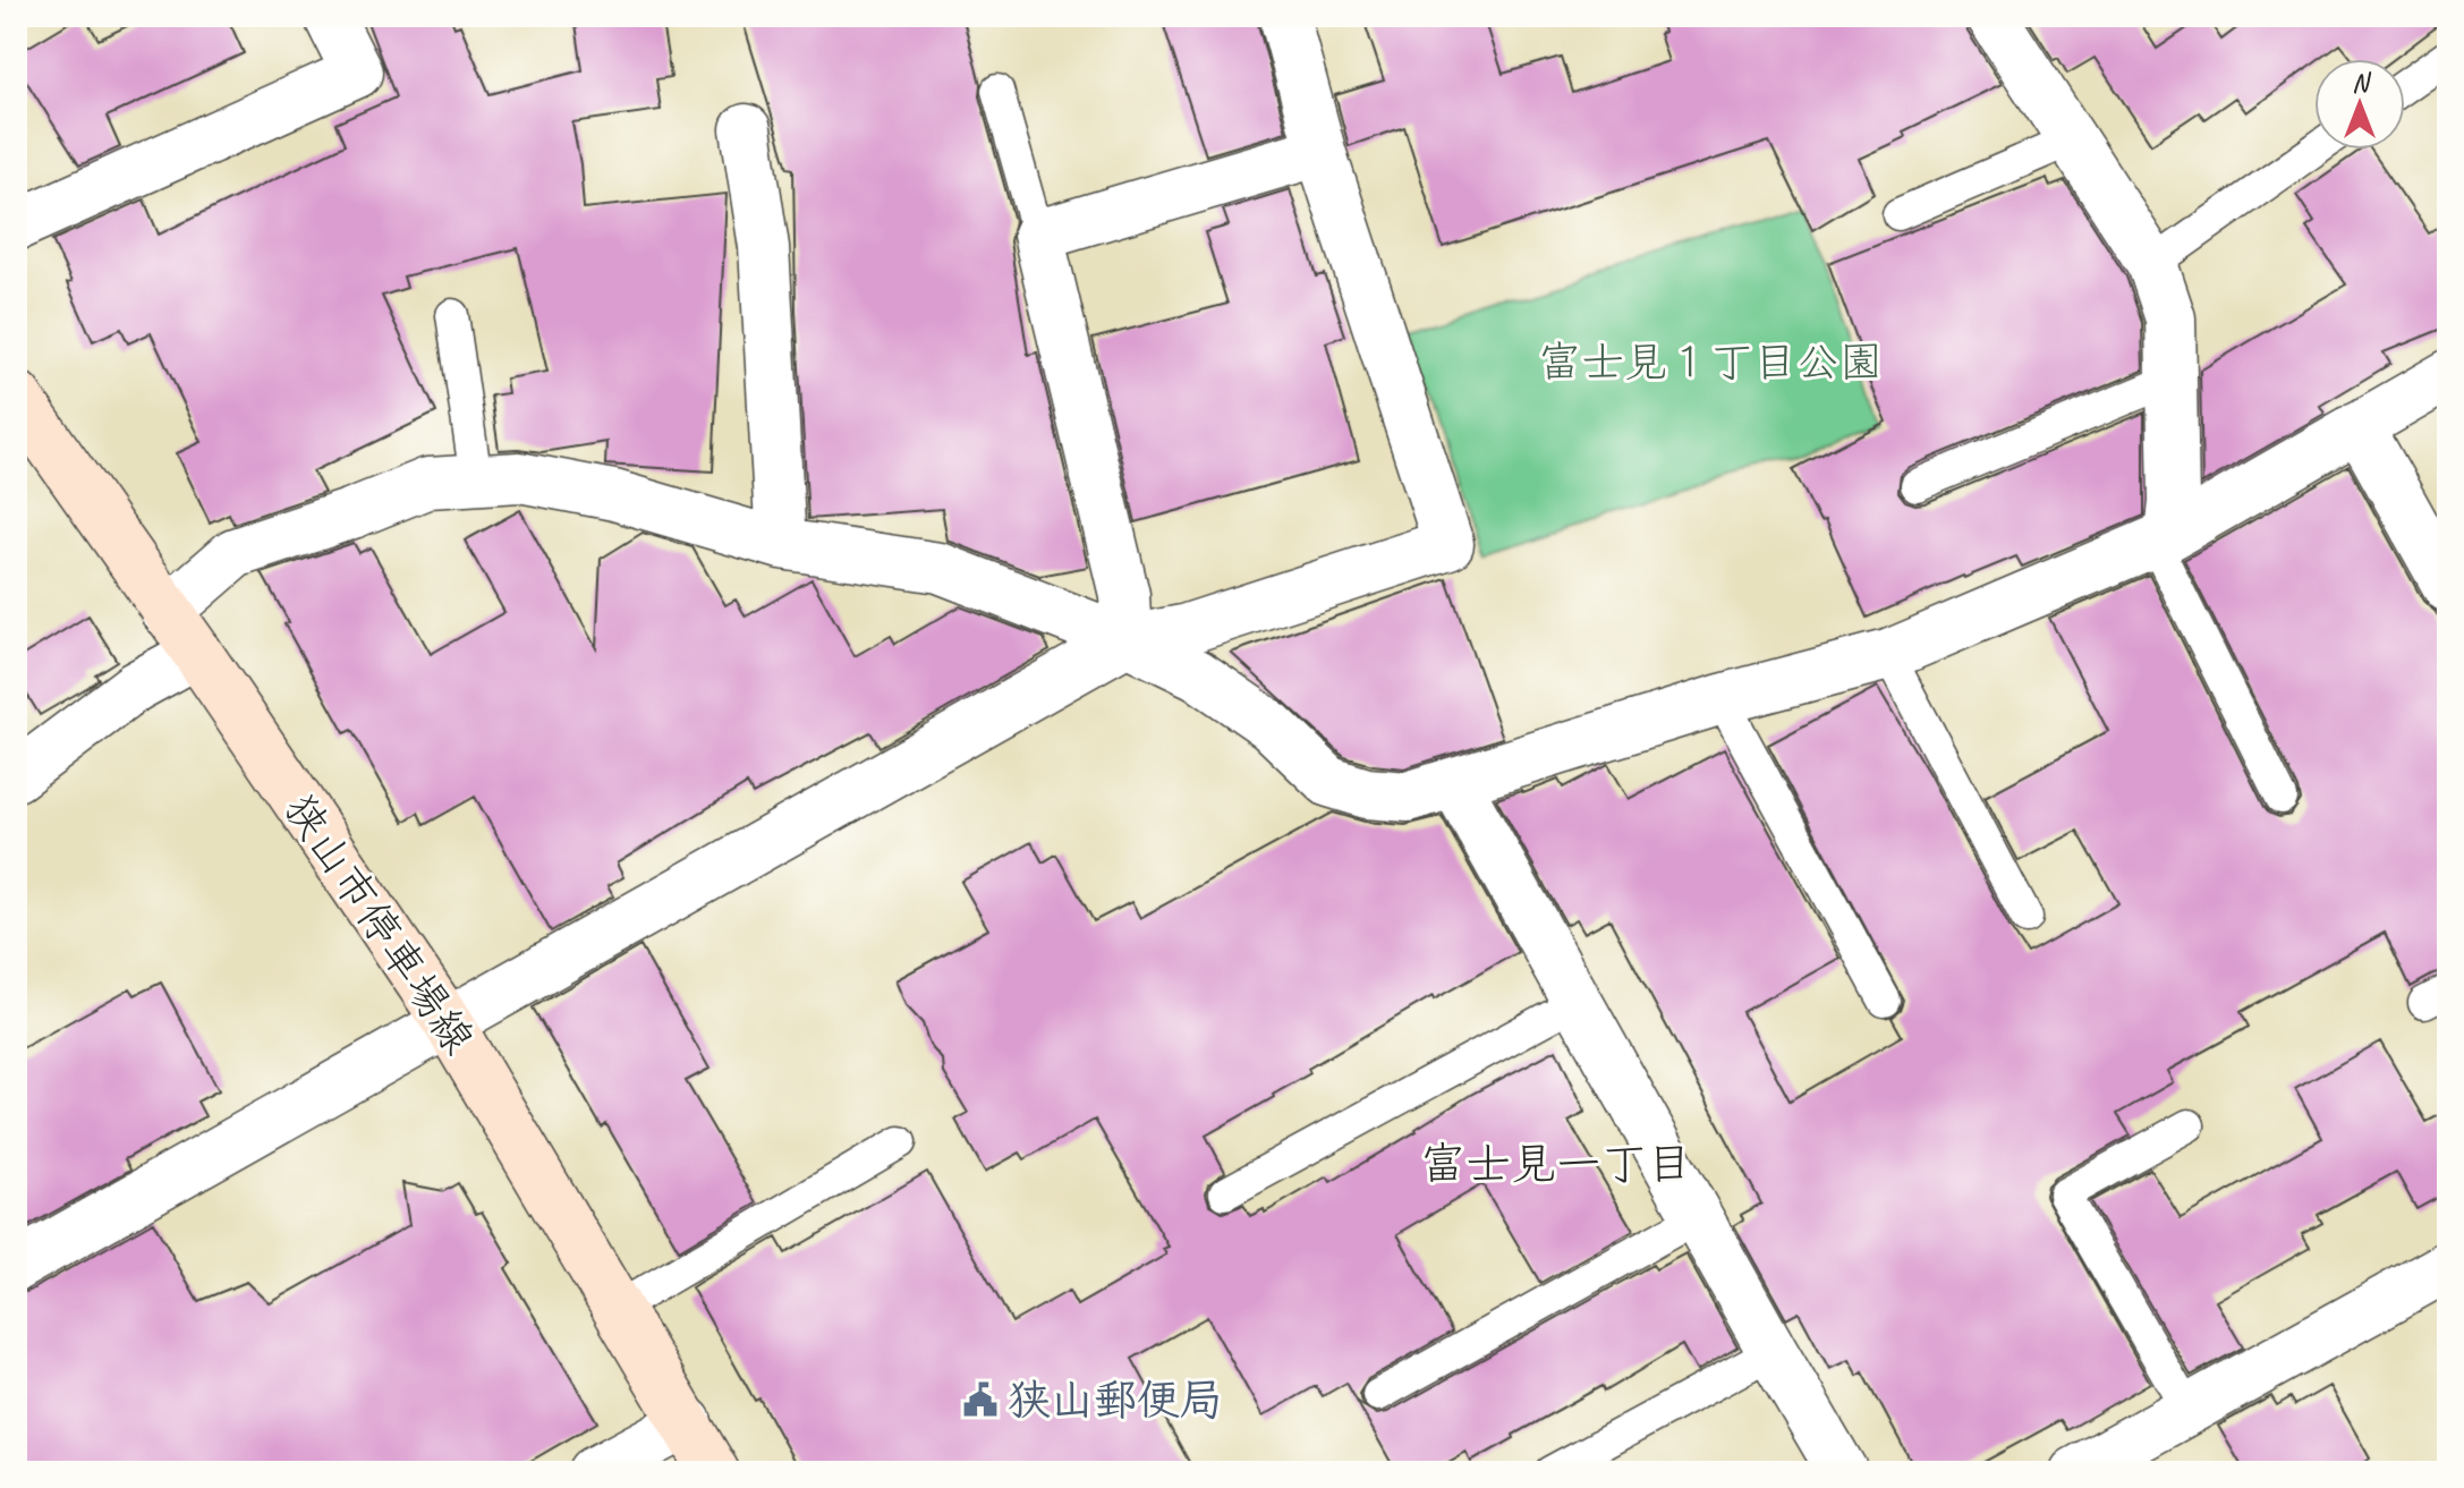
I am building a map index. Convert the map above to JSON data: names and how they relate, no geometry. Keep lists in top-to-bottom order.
{
  "streets": {
    "main road": ["狭山市停車場線"]
  },
  "districts": ["富士見一丁目"],
  "parks": ["富士見１丁目公園"],
  "places": {
    "public building": ["狭山郵便局"]
  },
  "north": "top"
}
